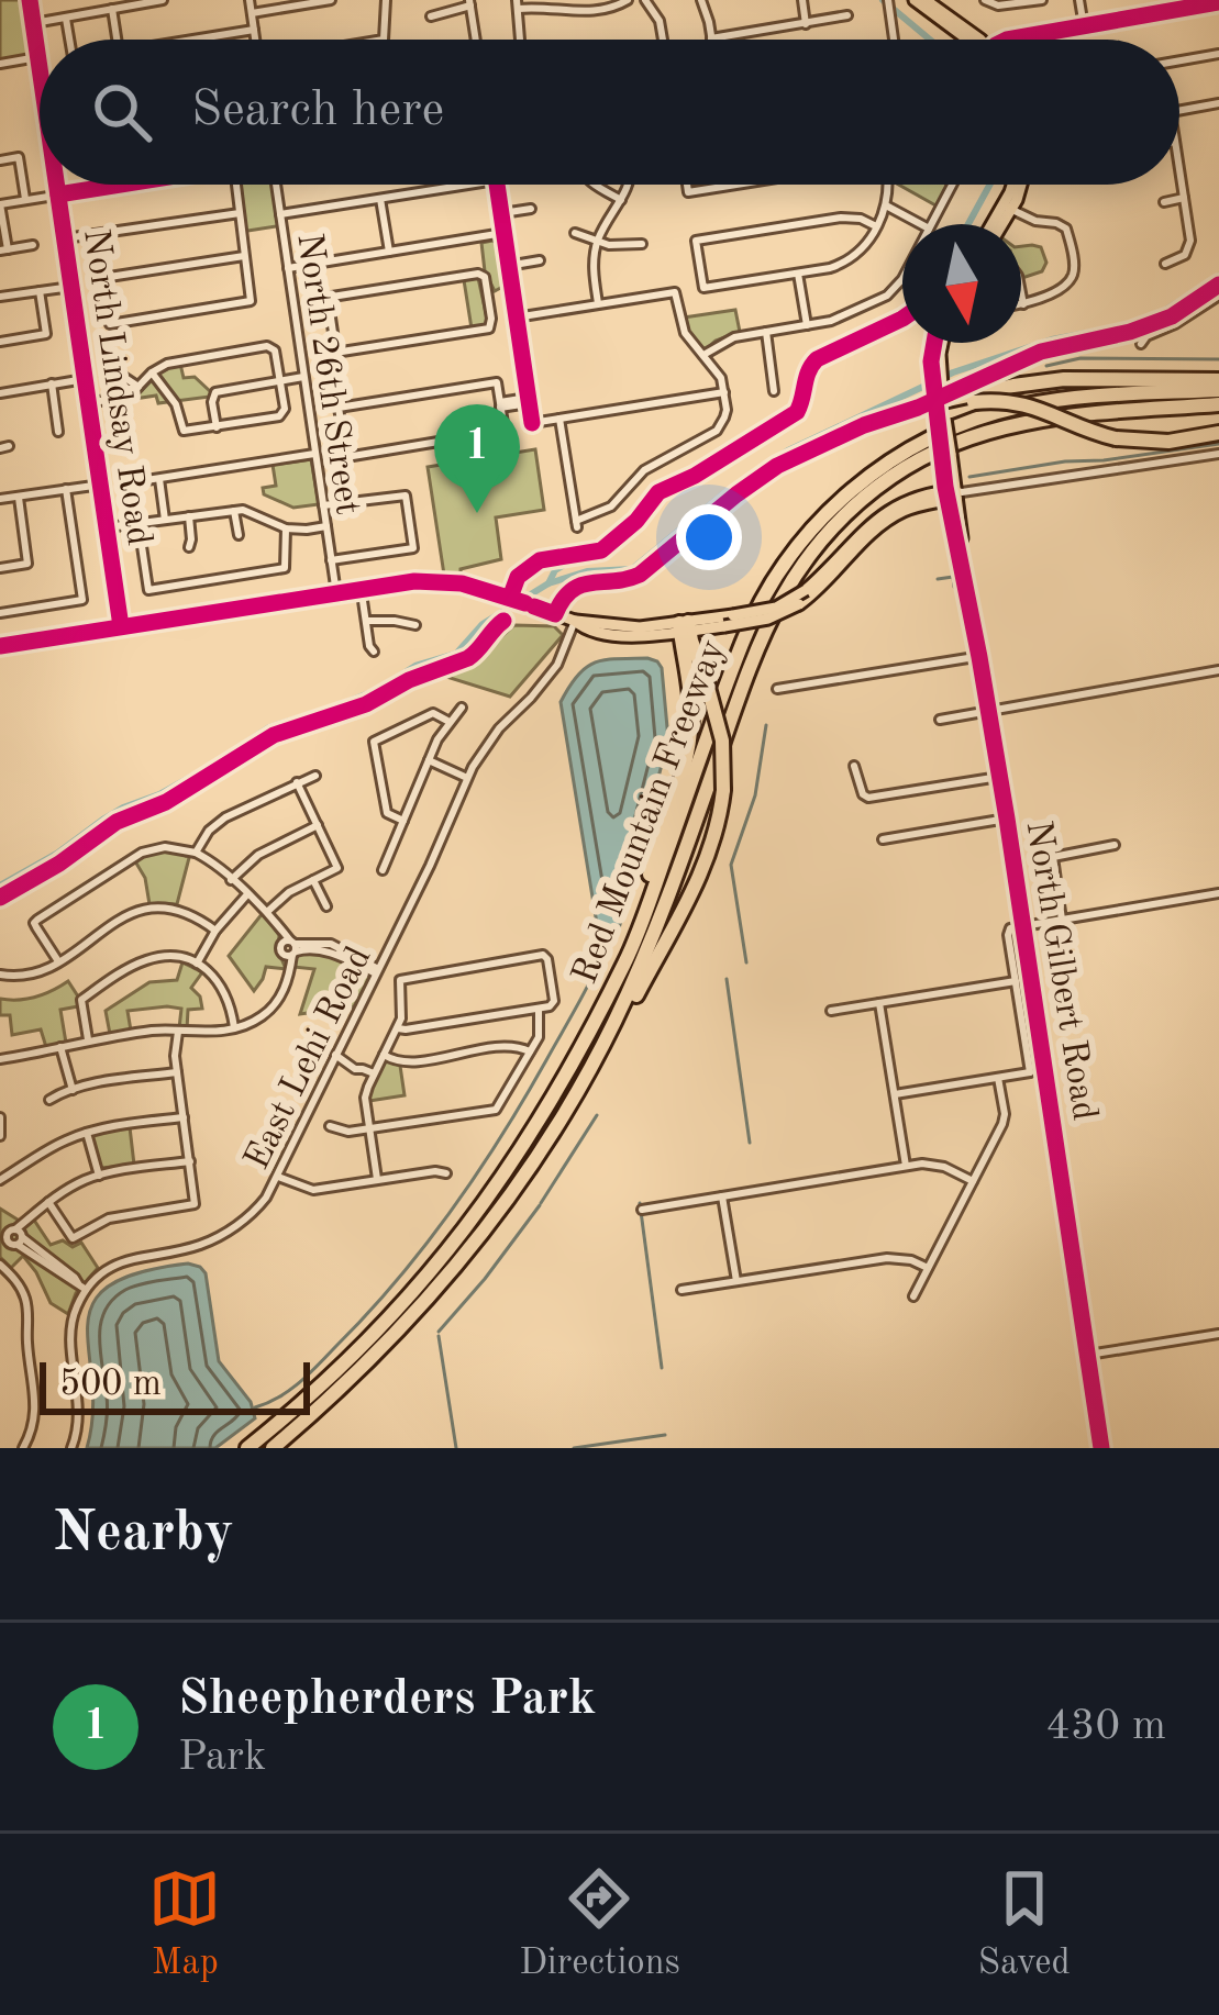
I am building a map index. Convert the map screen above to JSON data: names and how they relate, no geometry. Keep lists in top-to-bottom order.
{
  "streets": {
    "highway": ["Red Mountain Freeway"],
    "main road": ["North Lindsay Road", "North Gilbert Road"],
    "street": ["North 26th Street", "East Lehi Road"]
  },
  "scale_bar": "500 m",
  "north": "bottom",
  "page": {
    "search": "Search here",
    "pins": "1",
    "scale": "500 m",
    "heading": "Nearby",
    "list": [
      {
        "mark": "1",
        "name": "Sheepherders Park",
        "note": "Park",
        "value": "430 m"
      }
    ],
    "nav": ["Map", "Directions", "Saved"]
  }
}
